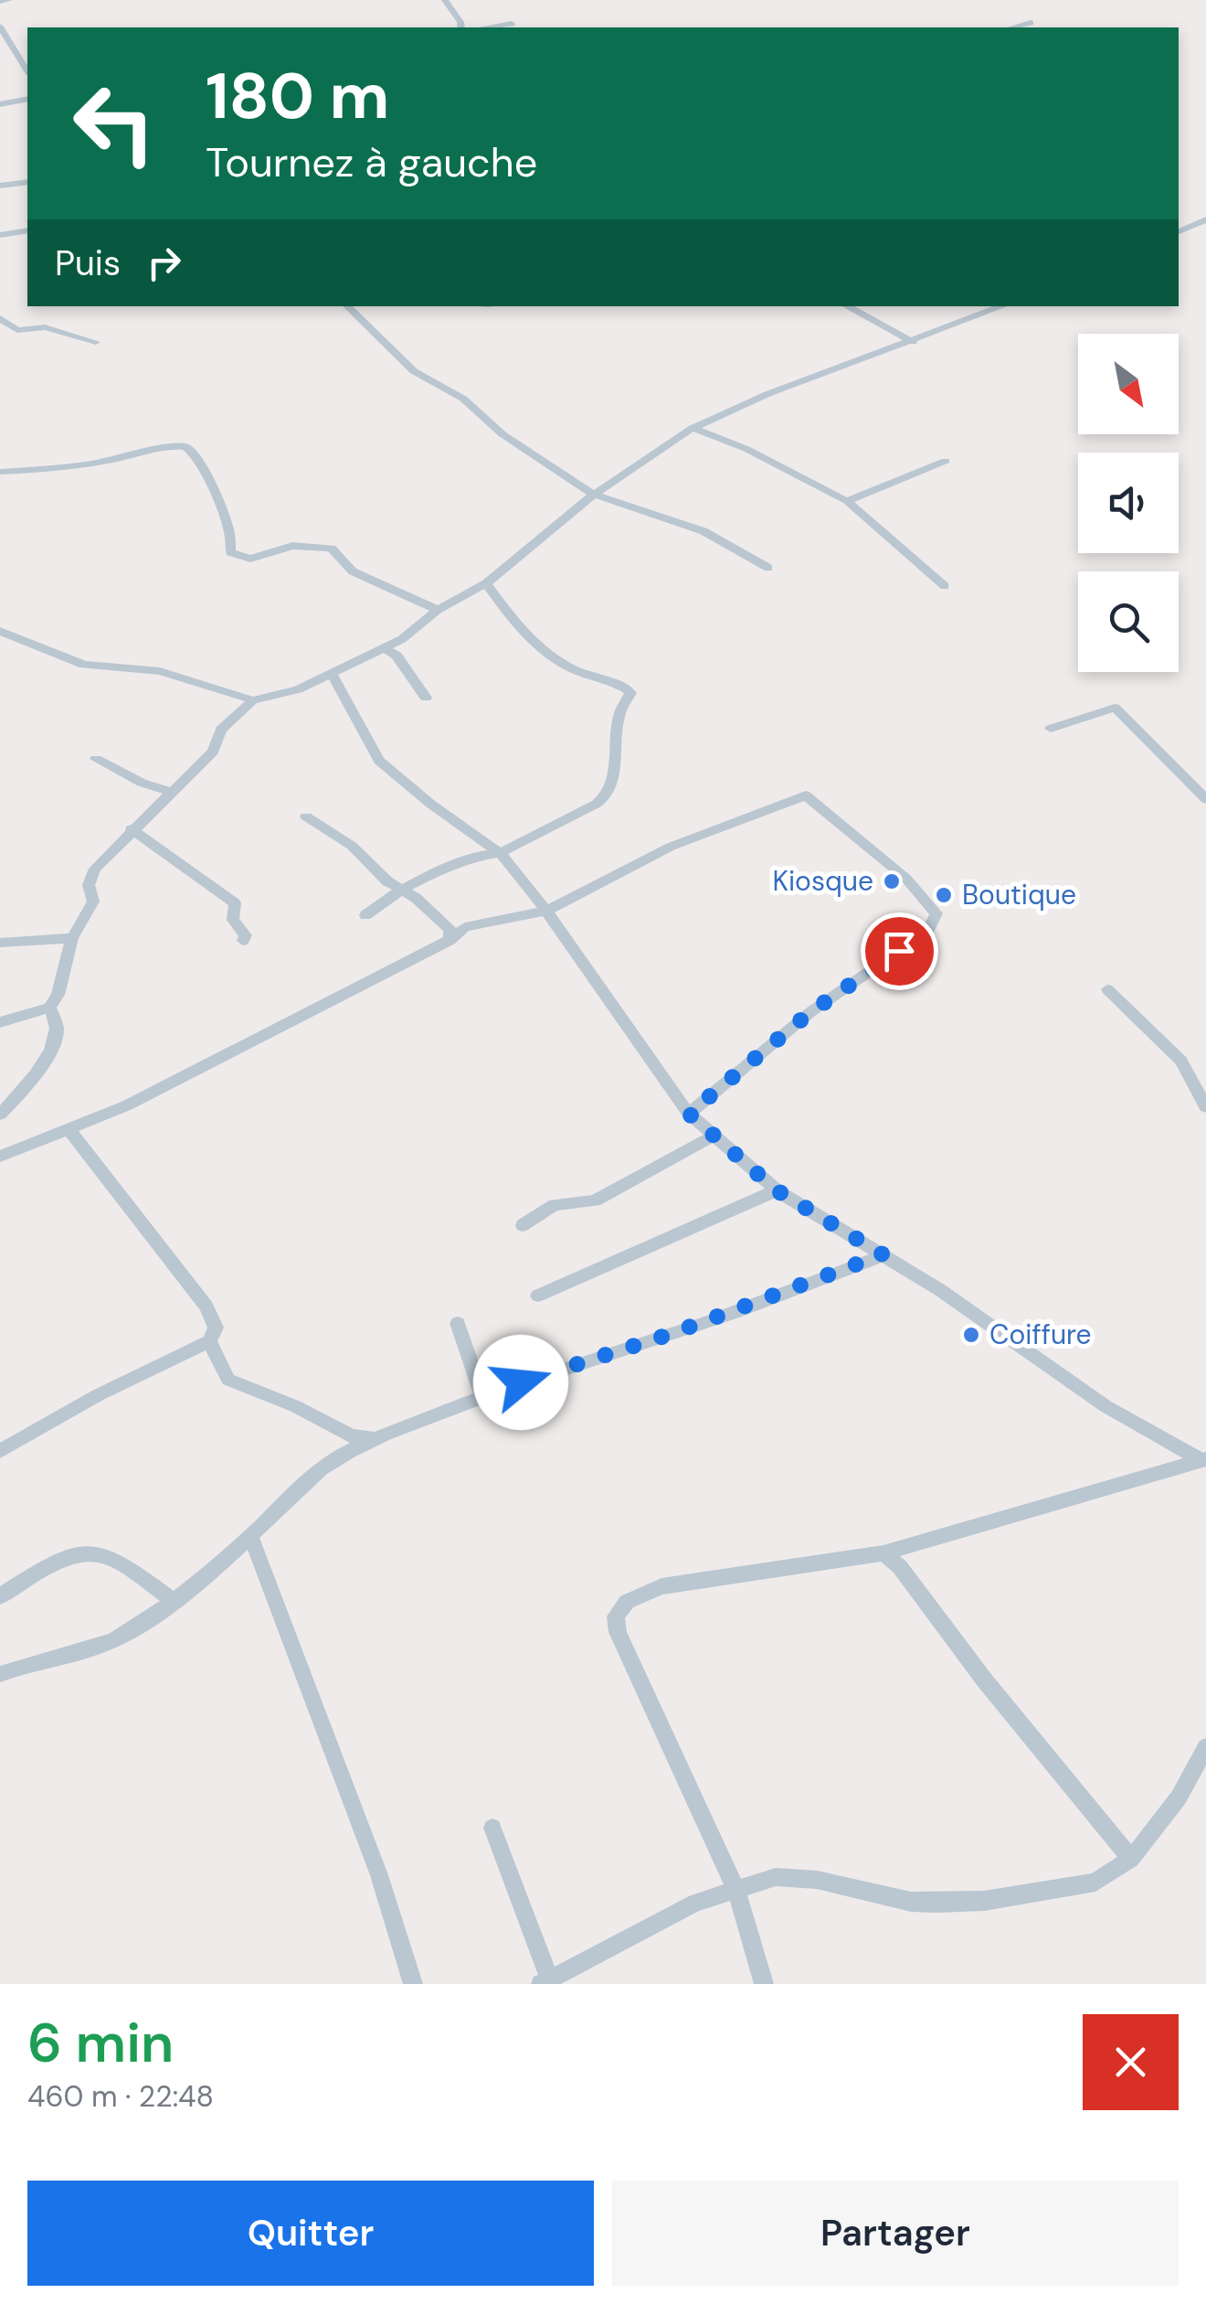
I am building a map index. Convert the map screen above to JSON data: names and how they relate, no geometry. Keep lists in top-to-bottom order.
{
  "places": ["Kiosque", "Boutique", "Coiffure"],
  "north": "bottom right",
  "page": {
    "turn": ["180 m", "Tournez à gauche"],
    "then": "Puis",
    "heading": ["6 min", "460 m · 22:48"],
    "buttons": ["Quitter", "Partager"]
  }
}
